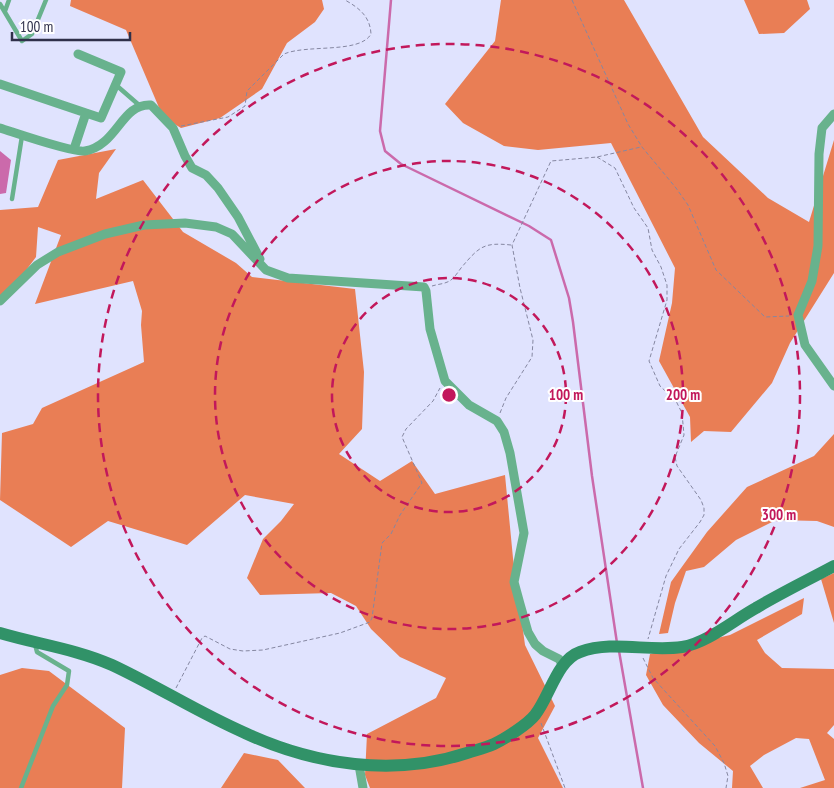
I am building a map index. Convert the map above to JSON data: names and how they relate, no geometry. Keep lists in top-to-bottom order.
{
  "scale_bar": "100 m",
  "rings": ["100 m", "200 m", "300 m"]
}
